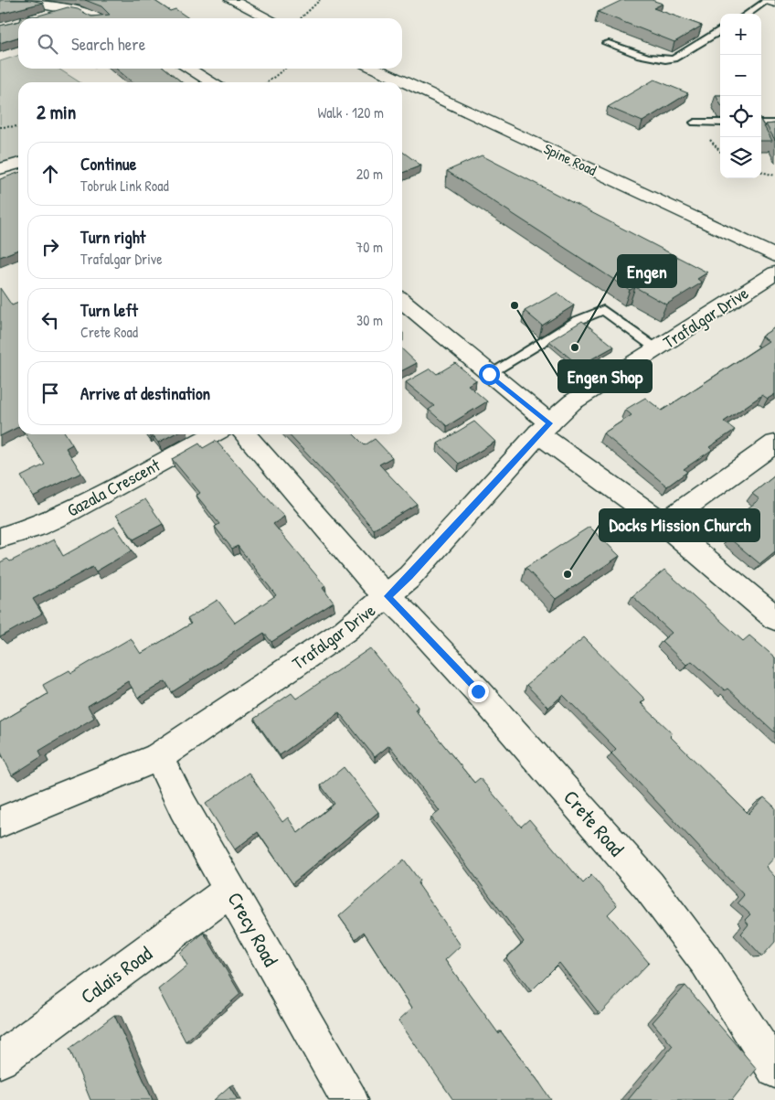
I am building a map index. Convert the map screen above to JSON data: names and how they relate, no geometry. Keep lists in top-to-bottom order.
{
  "streets": {
    "street": [
      "Spine Road",
      "Trafalgar Drive",
      "Gazala Crescent",
      "Crete Road",
      "Crecy Road",
      "Calais Road"
    ]
  },
  "crossings": [
    ["Trafalgar Drive", "Crete Road"],
    ["Trafalgar Drive", "Crecy Road"],
    ["Crecy Road", "Calais Road"]
  ],
  "places": ["Engen Shop", "Engen", "Docks Mission Church"],
  "page": {
    "map_buttons": ["+", "−"],
    "search": "Search here",
    "heading": ["2 min", "Walk · 120 m"],
    "list": [
      ["Continue", "Tobruk Link Road", "20 m"],
      ["Turn right", "Trafalgar Drive", "70 m"],
      ["Turn left", "Crete Road", "30 m"],
      "Arrive at destination"
    ]
  }
}
